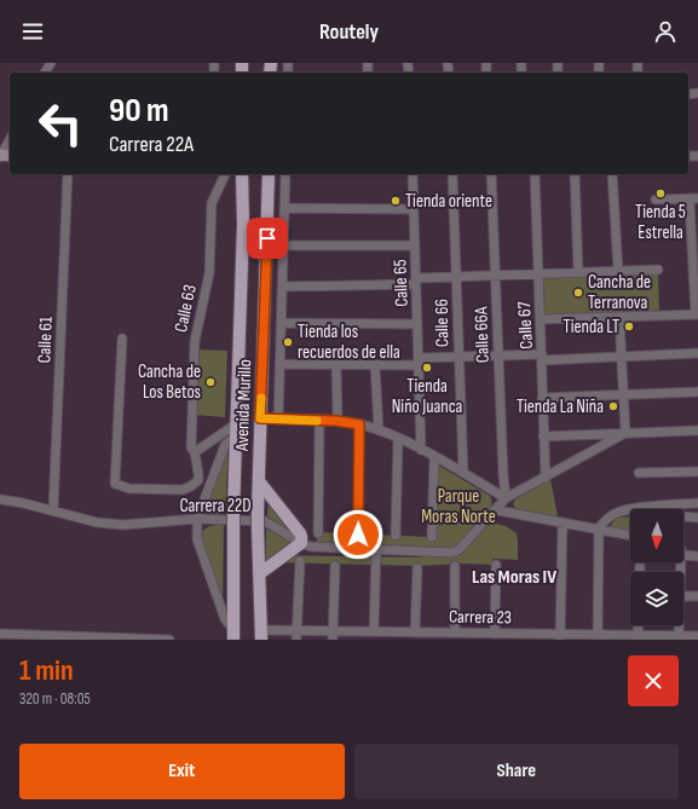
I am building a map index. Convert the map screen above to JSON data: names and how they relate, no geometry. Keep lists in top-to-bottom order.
{
  "streets": {
    "main road": ["Avenida Murillo"],
    "street": [
      "Calle 65",
      "Calle 63",
      "Calle 66",
      "Calle 67",
      "Calle 66A",
      "Calle 61",
      "Carrera 22D",
      "Carrera 23"
    ]
  },
  "crossings": [
    ["Calle 67", "Carrera 22D"],
    ["Calle 66A", "Carrera 22D"],
    ["Calle 61", "Carrera 22D"],
    ["Avenida Murillo", "Carrera 23"]
  ],
  "districts": ["Las Moras IV"],
  "parks": ["Parque Moras Norte"],
  "places": [
    "Tienda 5 Estrella",
    "Tienda oriente",
    "Cancha de Terranova",
    "Tienda LT",
    "Tienda los recuerdos de ella",
    "Tienda Niño Juanca",
    "Cancha de Los Betos",
    "Tienda La Niña"
  ],
  "north": "bottom",
  "page": {
    "header": "Routely",
    "turn": ["90 m", "Carrera 22A"],
    "heading": ["1 min", "320 m · 08:05"],
    "buttons": ["Exit", "Share"]
  }
}
